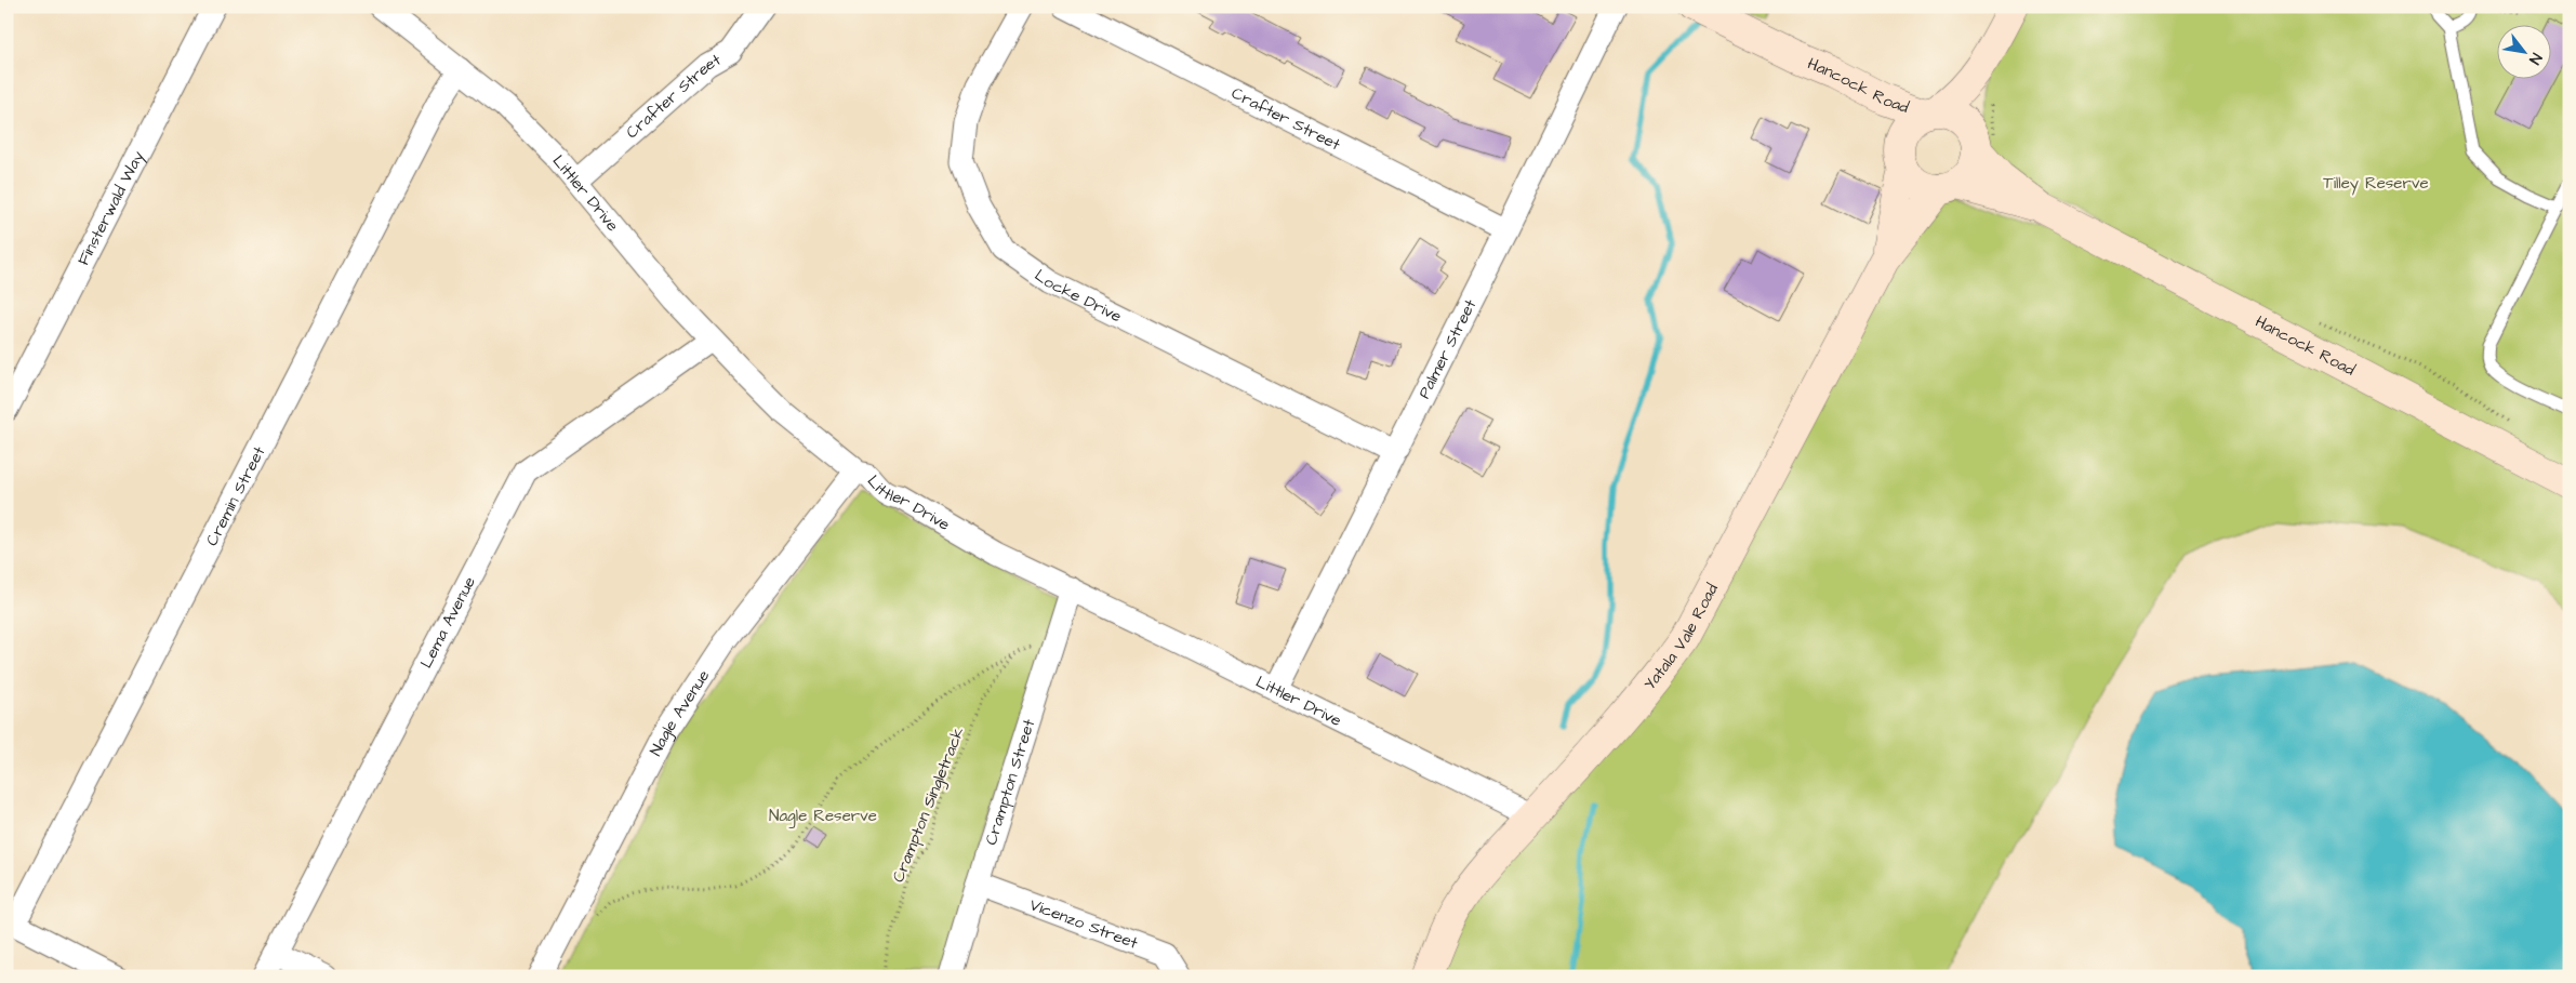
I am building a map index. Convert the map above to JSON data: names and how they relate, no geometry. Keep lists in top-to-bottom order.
{
  "streets": {
    "main road": ["Hancock Road", "Yatala Vale Road"],
    "street": [
      "Crafter Street",
      "Littler Drive",
      "Finsterwald Way",
      "Locke Drive",
      "Palmer Street",
      "Cremin Street",
      "Lema Avenue",
      "Nagle Avenue",
      "Crampton Street",
      "Vicenzo Street"
    ],
    "path": ["Crampton Singletrack"]
  },
  "crossings": [
    ["Hancock Road", "Yatala Vale Road"],
    ["Crafter Street", "Littler Drive"],
    ["Crafter Street", "Palmer Street"],
    ["Littler Drive", "Palmer Street"],
    ["Littler Drive", "Cremin Street"],
    ["Littler Drive", "Lema Avenue"],
    ["Littler Drive", "Yatala Vale Road"],
    ["Littler Drive", "Nagle Avenue"],
    ["Littler Drive", "Crampton Street"],
    ["Locke Drive", "Palmer Street"],
    ["Crampton Street", "Vicenzo Street"]
  ],
  "parks": ["Tilley Reserve", "Nagle Reserve"],
  "north": "bottom right"
}
